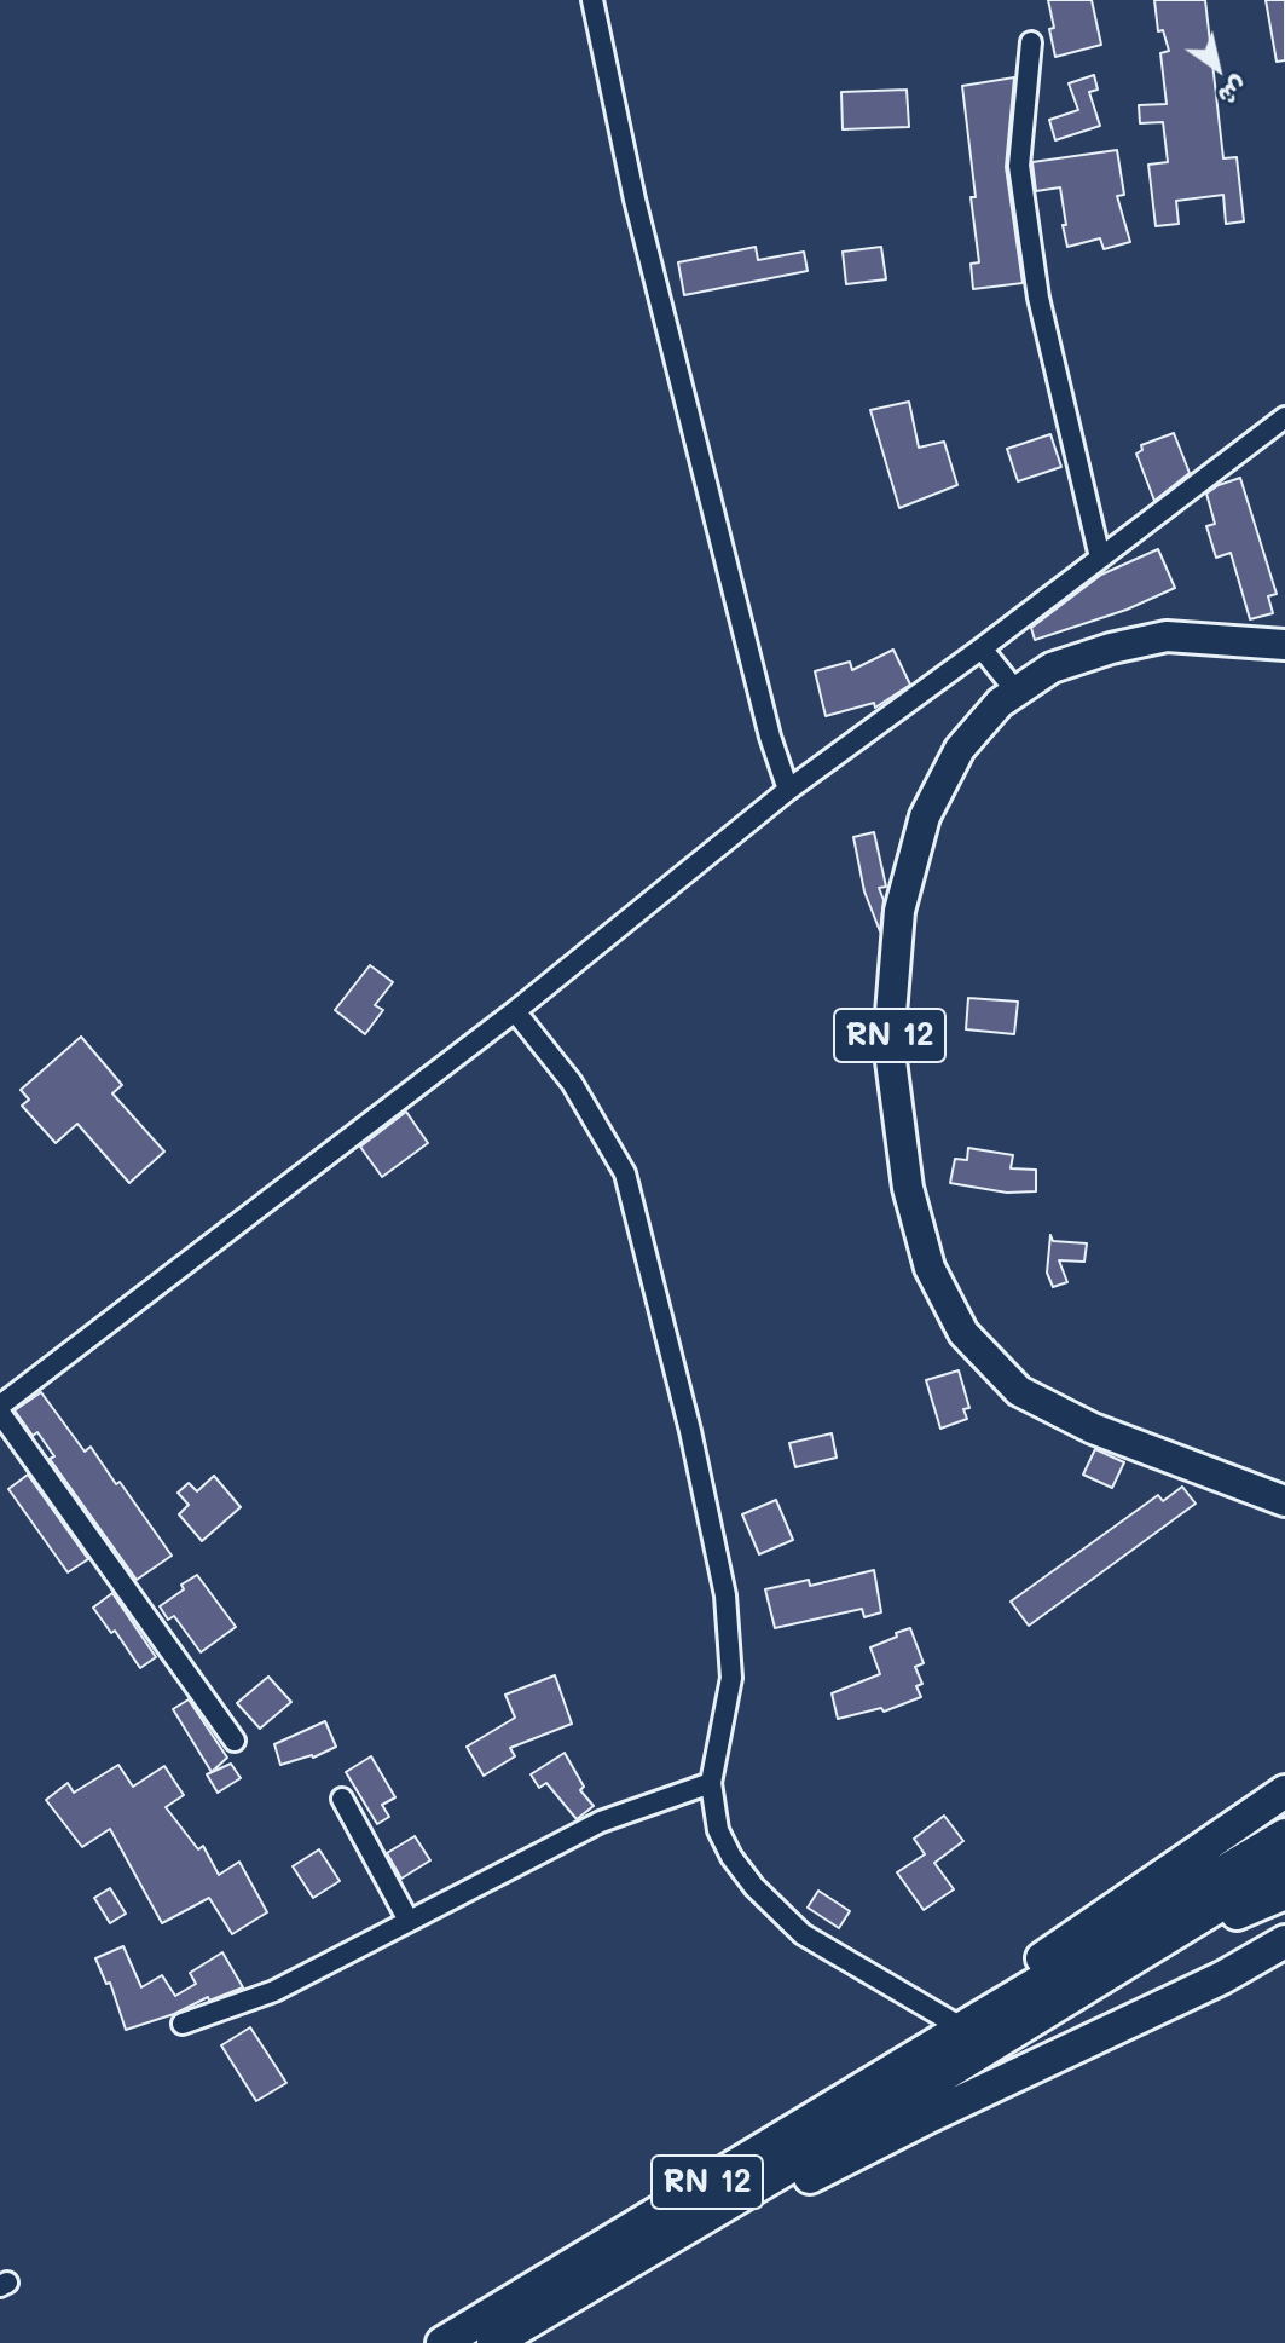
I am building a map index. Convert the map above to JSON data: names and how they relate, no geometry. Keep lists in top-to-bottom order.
{
  "streets": {
    "highway": ["RN 12"]
  },
  "north": "bottom right"
}
